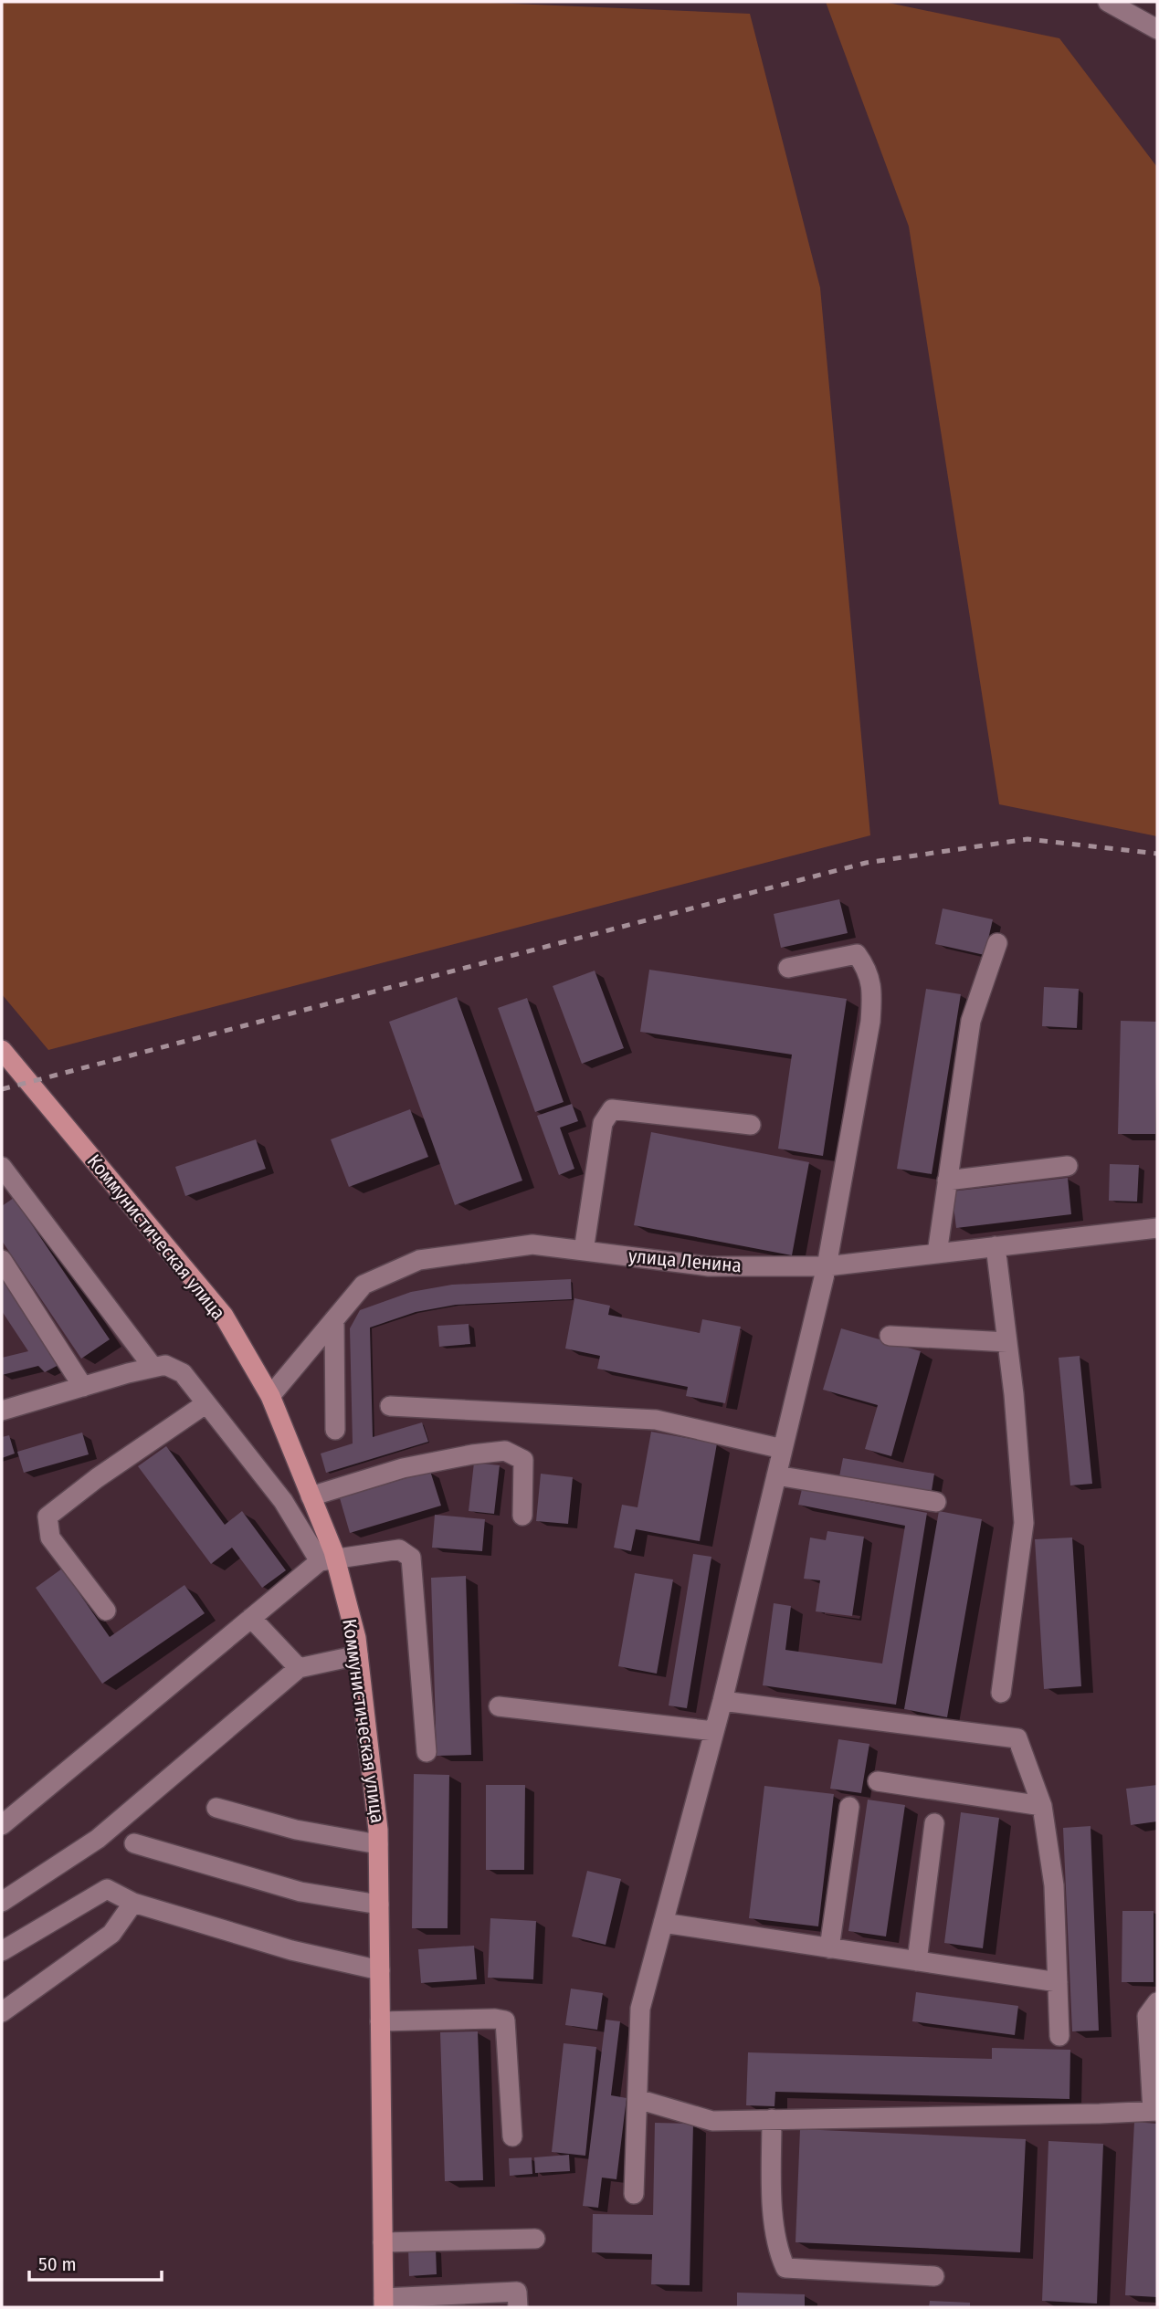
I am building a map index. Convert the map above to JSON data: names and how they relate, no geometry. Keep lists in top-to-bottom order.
{
  "streets": {
    "main road": ["Коммунистическая улица"],
    "street": ["улица Ленина"]
  },
  "crossings": [
    ["Коммунистическая улица", "улица Ленина"]
  ],
  "scale_bar": "50 m"
}
